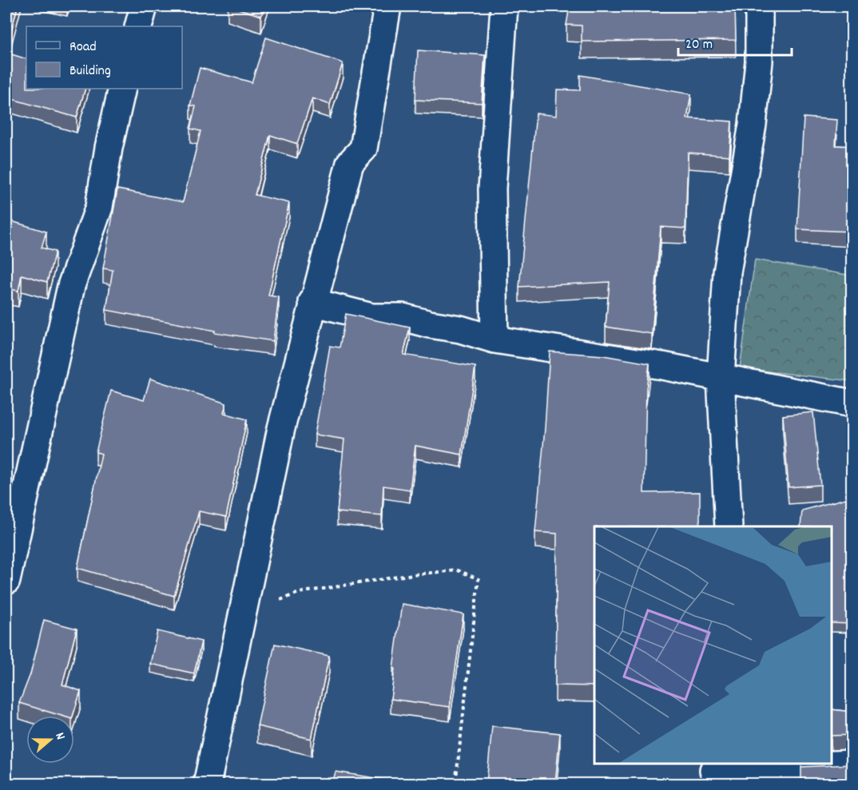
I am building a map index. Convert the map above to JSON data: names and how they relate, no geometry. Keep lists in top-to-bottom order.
{
  "legend": ["Road", "Building"],
  "scale_bar": "20 m",
  "north": "right"
}
